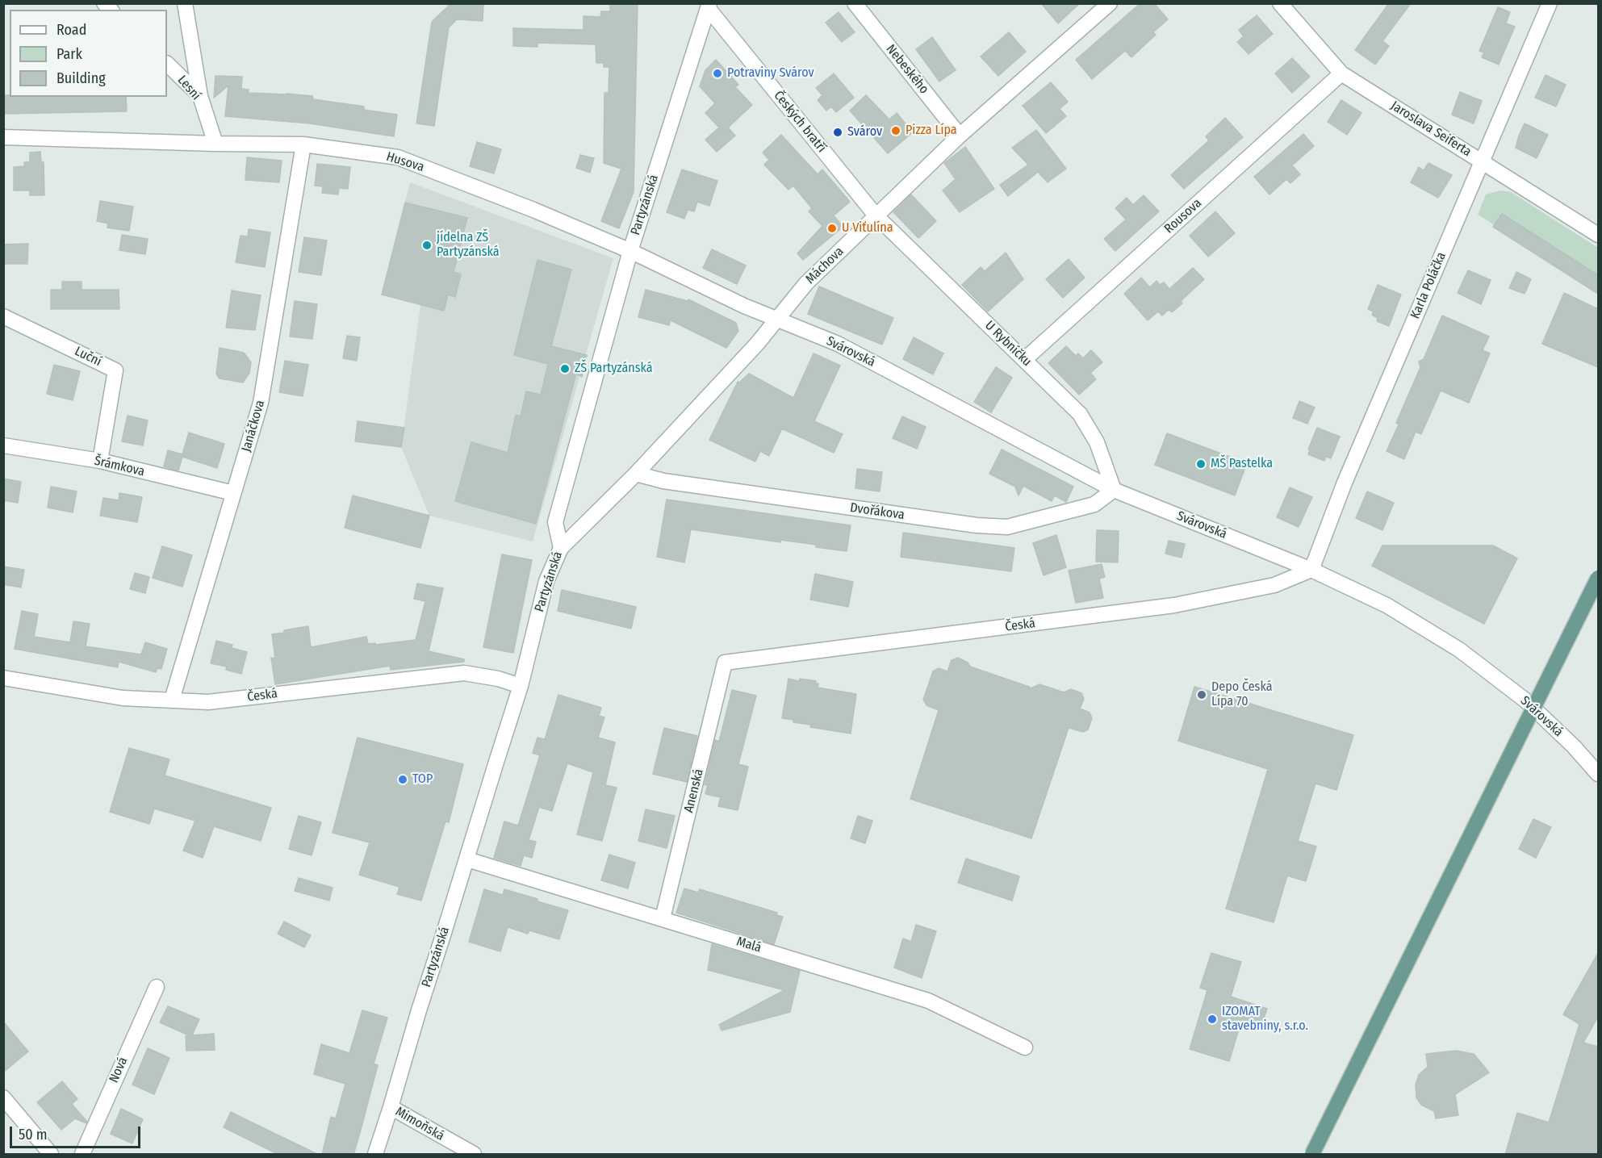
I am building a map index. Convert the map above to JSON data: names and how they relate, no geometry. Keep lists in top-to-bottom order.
{
  "streets": {
    "street": [
      "Nebeského",
      "Lesní",
      "Českých bratří",
      "Jaroslava Seiferta",
      "Husova",
      "Partyzánská",
      "Rousova",
      "Máchova",
      "Karla Poláčka",
      "U Rybníčku",
      "Svárovská",
      "Luční",
      "Janáčkova",
      "Šrámkova",
      "Dvořákova",
      "Česká",
      "Anenská",
      "Malá",
      "Nová",
      "Mimoňská"
    ]
  },
  "crossings": [
    ["Nebeského", "Máchova"],
    ["Lesní", "Husova"],
    ["Českých bratří", "Partyzánská"],
    ["Českých bratří", "Máchova"],
    ["Českých bratří", "U Rybníčku"],
    ["Jaroslava Seiferta", "Rousova"],
    ["Jaroslava Seiferta", "Karla Poláčka"],
    ["Husova", "Partyzánská"],
    ["Husova", "Máchova"],
    ["Husova", "Svárovská"],
    ["Husova", "Janáčkova"],
    ["Partyzánská", "Máchova"],
    ["Partyzánská", "Česká"],
    ["Partyzánská", "Malá"],
    ["Partyzánská", "Mimoňská"],
    ["Rousova", "U Rybníčku"],
    ["Máchova", "U Rybníčku"],
    ["Máchova", "Svárovská"],
    ["Máchova", "Dvořákova"],
    ["Karla Poláčka", "Svárovská"],
    ["Karla Poláčka", "Česká"],
    ["U Rybníčku", "Svárovská"],
    ["U Rybníčku", "Dvořákova"],
    ["Svárovská", "Dvořákova"],
    ["Svárovská", "Česká"],
    ["Luční", "Šrámkova"],
    ["Janáčkova", "Šrámkova"],
    ["Janáčkova", "Česká"],
    ["Česká", "Anenská"],
    ["Anenská", "Malá"]
  ],
  "places": [
    "Potraviny Svárov",
    "Pizza Lípa",
    "Svárov",
    "U Viťulína",
    "jídelna ZŠ Partyzánská",
    "ZŠ Partyzánská",
    "MŠ Pastelka",
    "Depo Česká Lípa 70",
    "TOP",
    "IZOMAT stavebniny, s.r.o."
  ],
  "legend": ["Road", "Park", "Building"],
  "scale_bar": "50 m"
}
